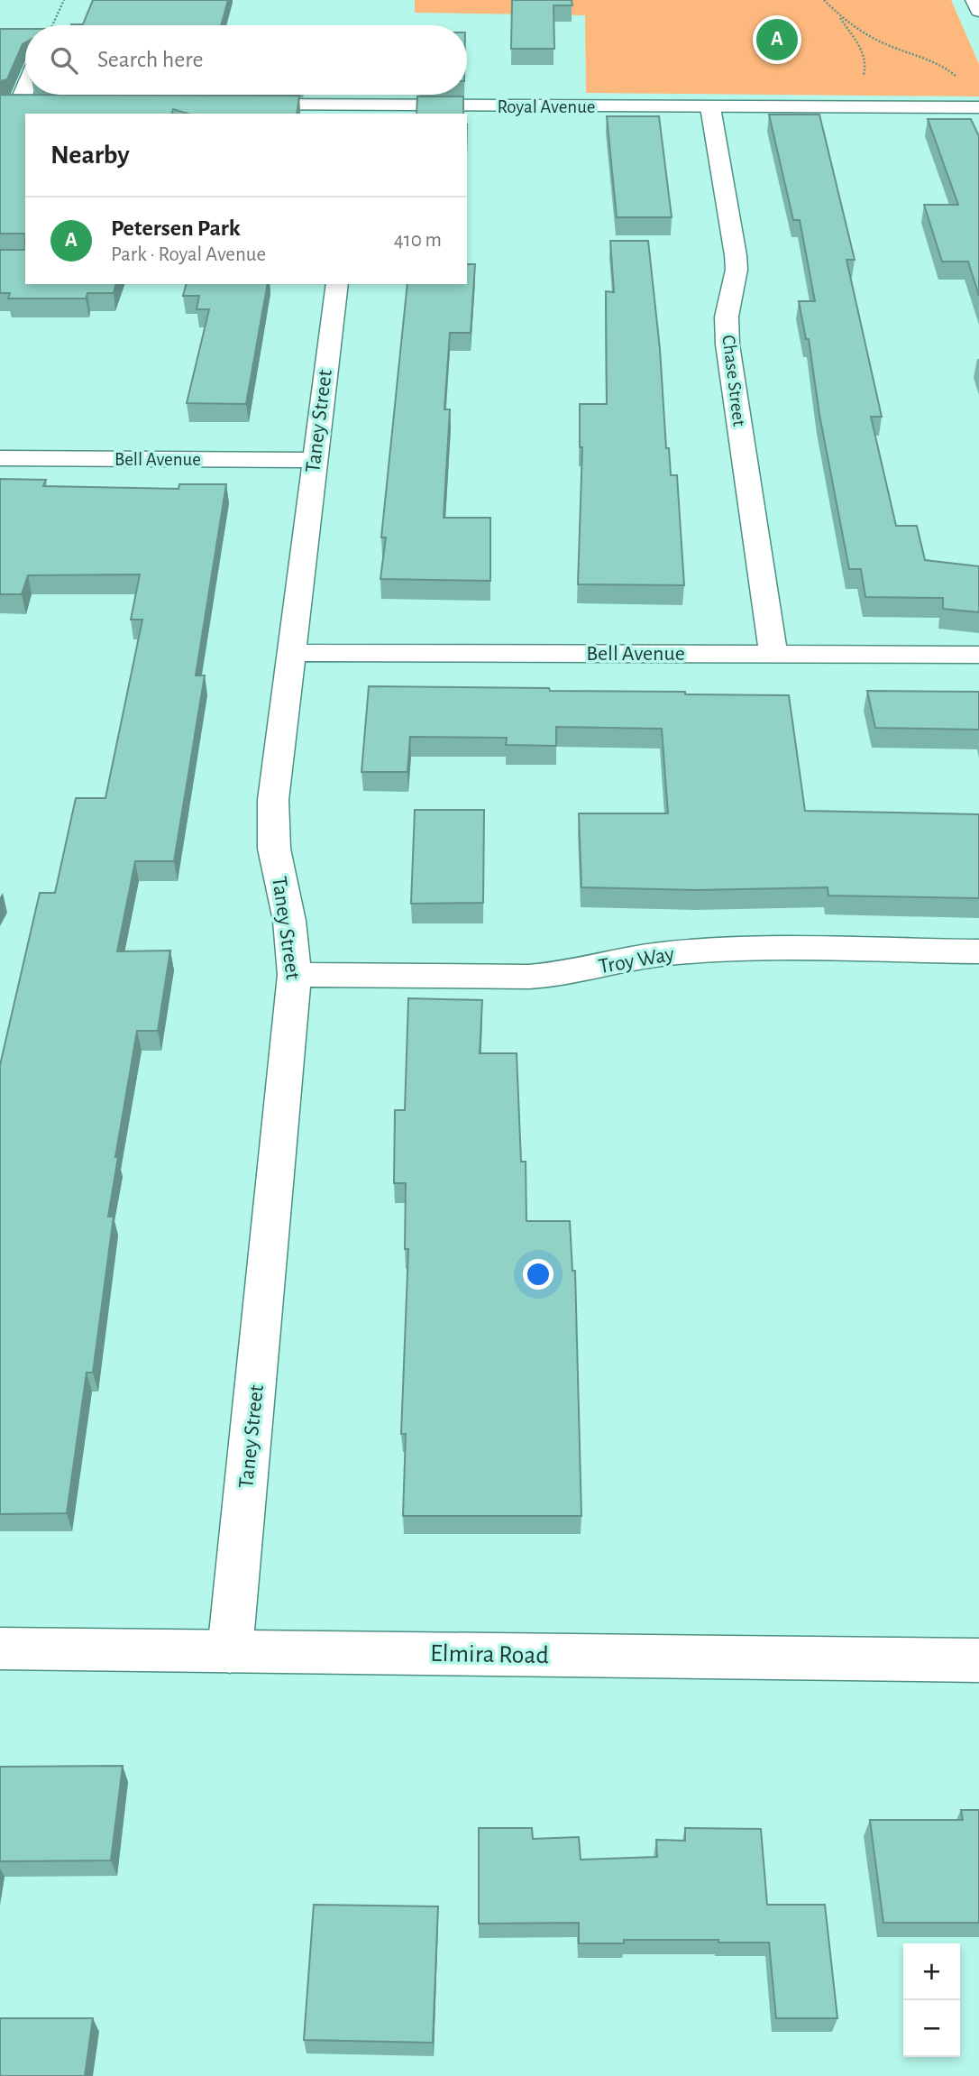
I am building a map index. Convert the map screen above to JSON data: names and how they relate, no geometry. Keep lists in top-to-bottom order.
{
  "streets": {
    "street": [
      "Royal Avenue",
      "Chase Street",
      "Taney Street",
      "Bell Avenue",
      "Troy Way",
      "Elmira Road"
    ]
  },
  "crossings": [
    ["Royal Avenue", "Chase Street"],
    ["Chase Street", "Bell Avenue"],
    ["Taney Street", "Bell Avenue"],
    ["Taney Street", "Troy Way"],
    ["Taney Street", "Elmira Road"]
  ],
  "page": {
    "pins": "A",
    "search": "Search here",
    "heading": "Nearby",
    "list": [
      {
        "mark": "A",
        "name": "Petersen Park",
        "note": "Park · Royal Avenue",
        "value": "410 m"
      }
    ],
    "map_buttons": ["+", "−"]
  }
}
